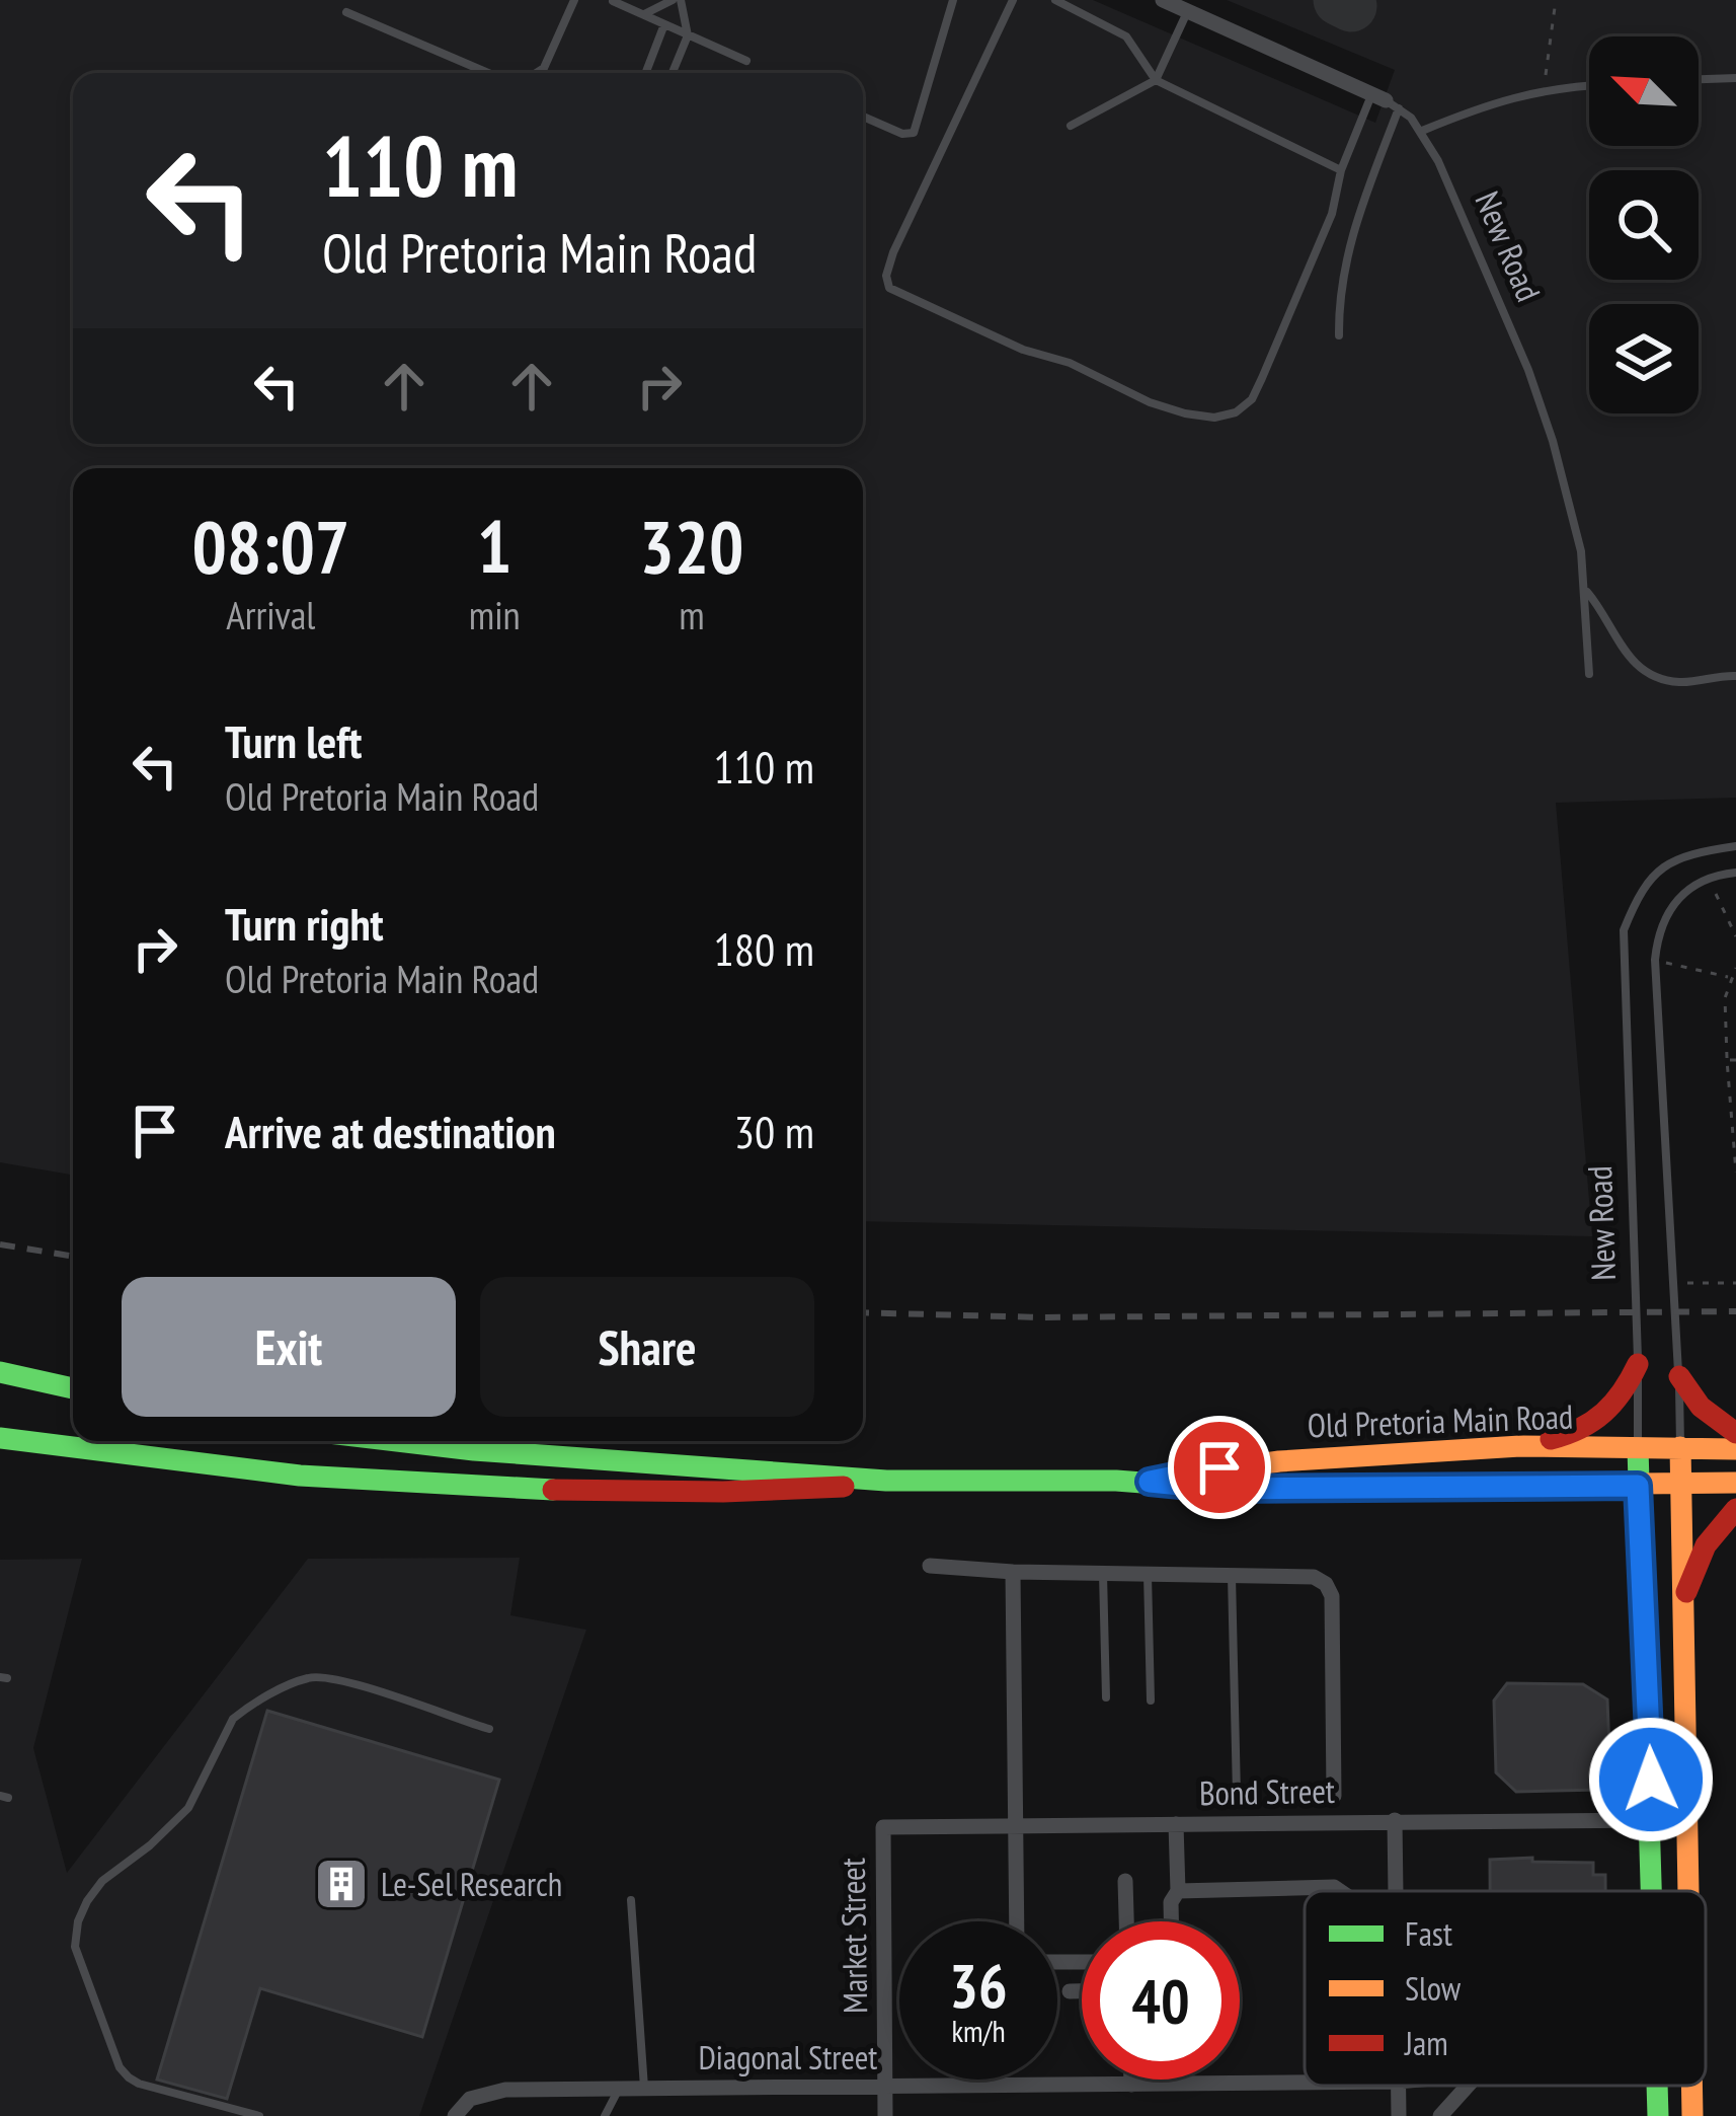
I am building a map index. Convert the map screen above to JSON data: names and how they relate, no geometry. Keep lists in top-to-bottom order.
{
  "streets": {
    "main road": ["Old Pretoria Main Road"],
    "street": [
      "New Road",
      "Bond Street",
      "Market Street",
      "Diagonal Street"
    ]
  },
  "crossings": [
    ["New Road", "Old Pretoria Main Road"],
    ["Bond Street", "Market Street"],
    ["Market Street", "Diagonal Street"]
  ],
  "places": {
    "building": ["Le-Sel Research"]
  },
  "legend": ["Fast", "Slow", "Jam"],
  "north": "top left",
  "page": {
    "turn": ["110 m", "Old Pretoria Main Road"],
    "eta": [
      "08:07",
      "Arrival",
      "1",
      "min",
      "320",
      "m"
    ],
    "list": [
      {
        "name": "Turn left",
        "note": "Old Pretoria Main Road",
        "value": "110 m"
      },
      {
        "name": "Turn right",
        "note": "Old Pretoria Main Road",
        "value": "180 m"
      },
      {
        "name": "Arrive at destination",
        "value": "30 m"
      }
    ],
    "buttons": ["Exit", "Share"],
    "speed": "36 km/h",
    "limit": "40"
  }
}
